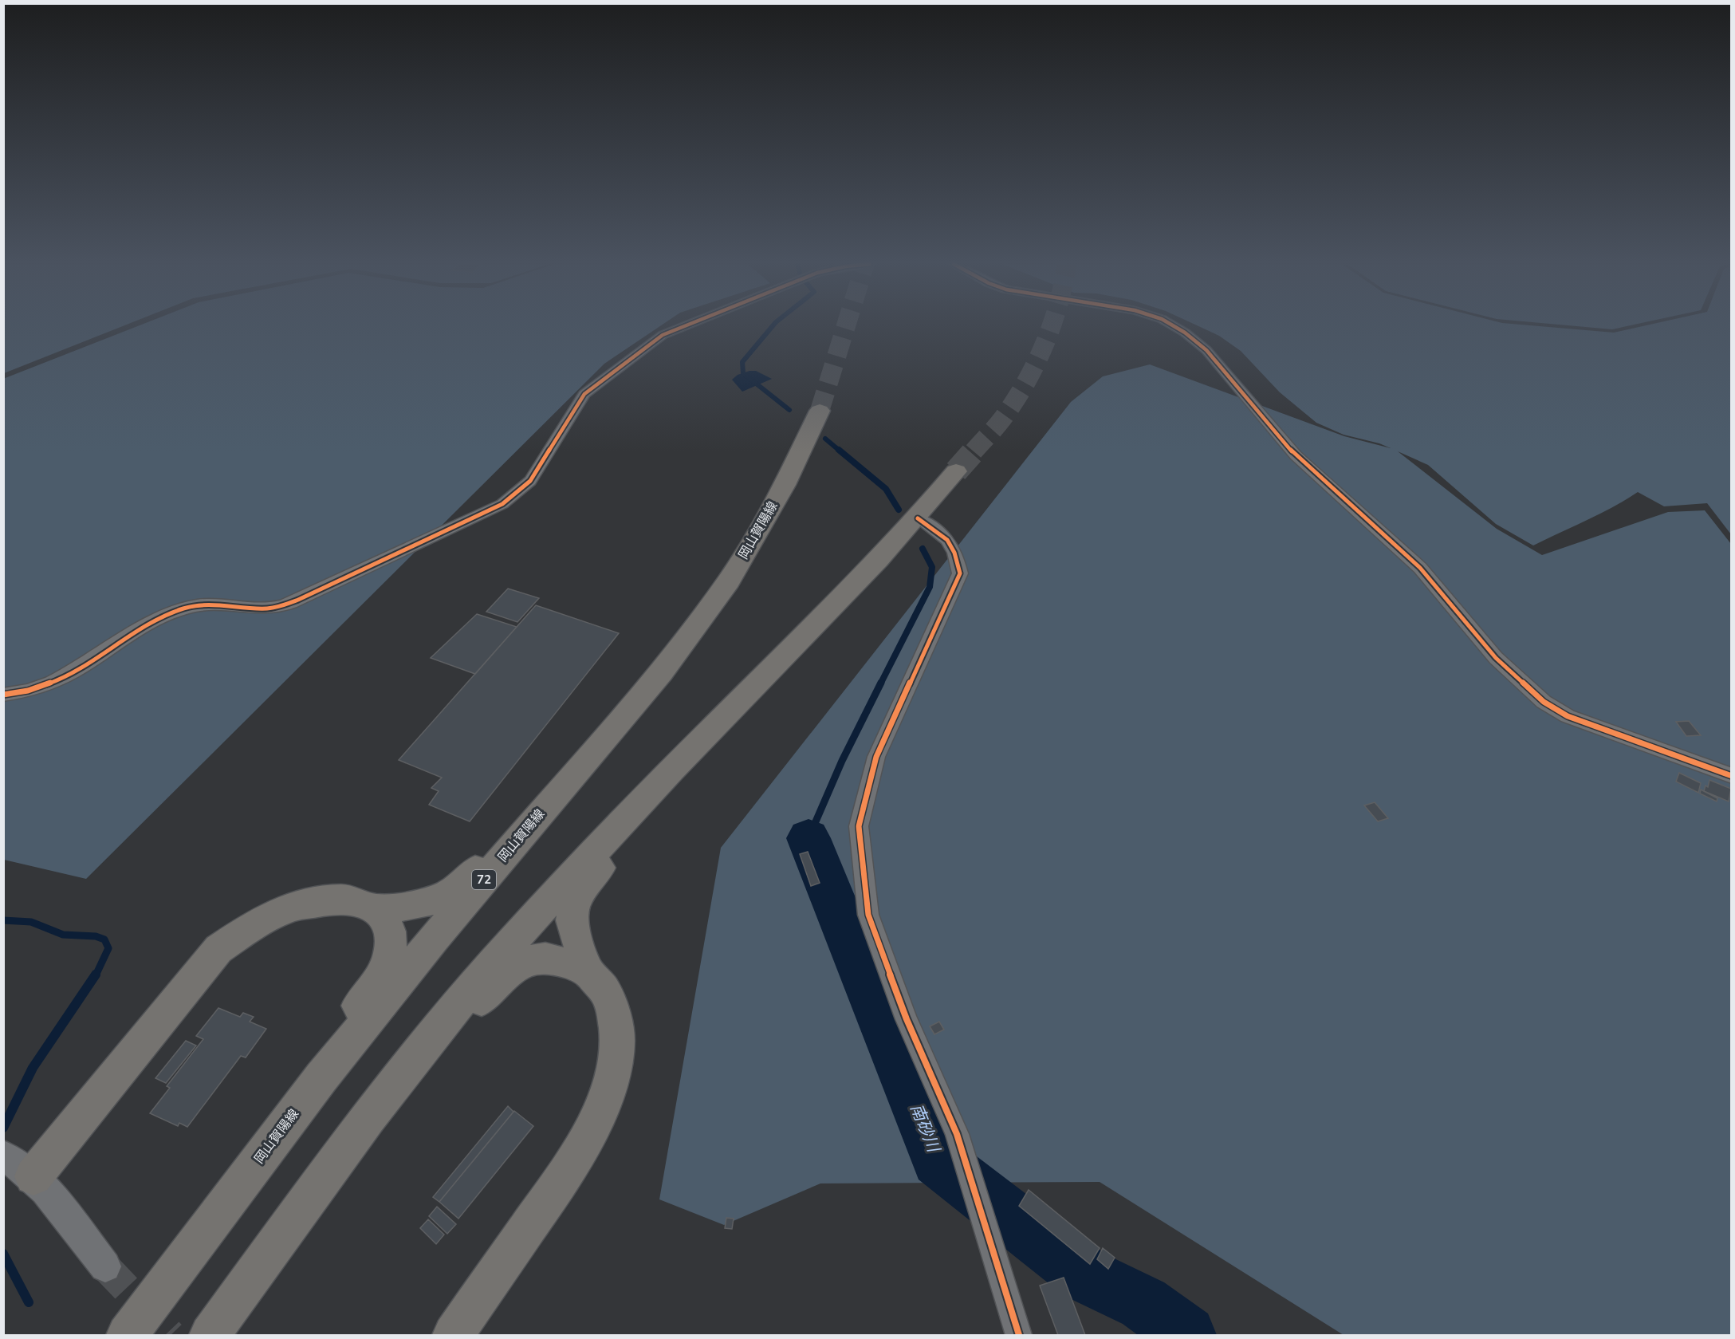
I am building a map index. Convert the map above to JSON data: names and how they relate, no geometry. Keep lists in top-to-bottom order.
{
  "streets": {
    "main road": ["岡山賀陽線", "72"]
  },
  "water": ["南砂川"]
}
